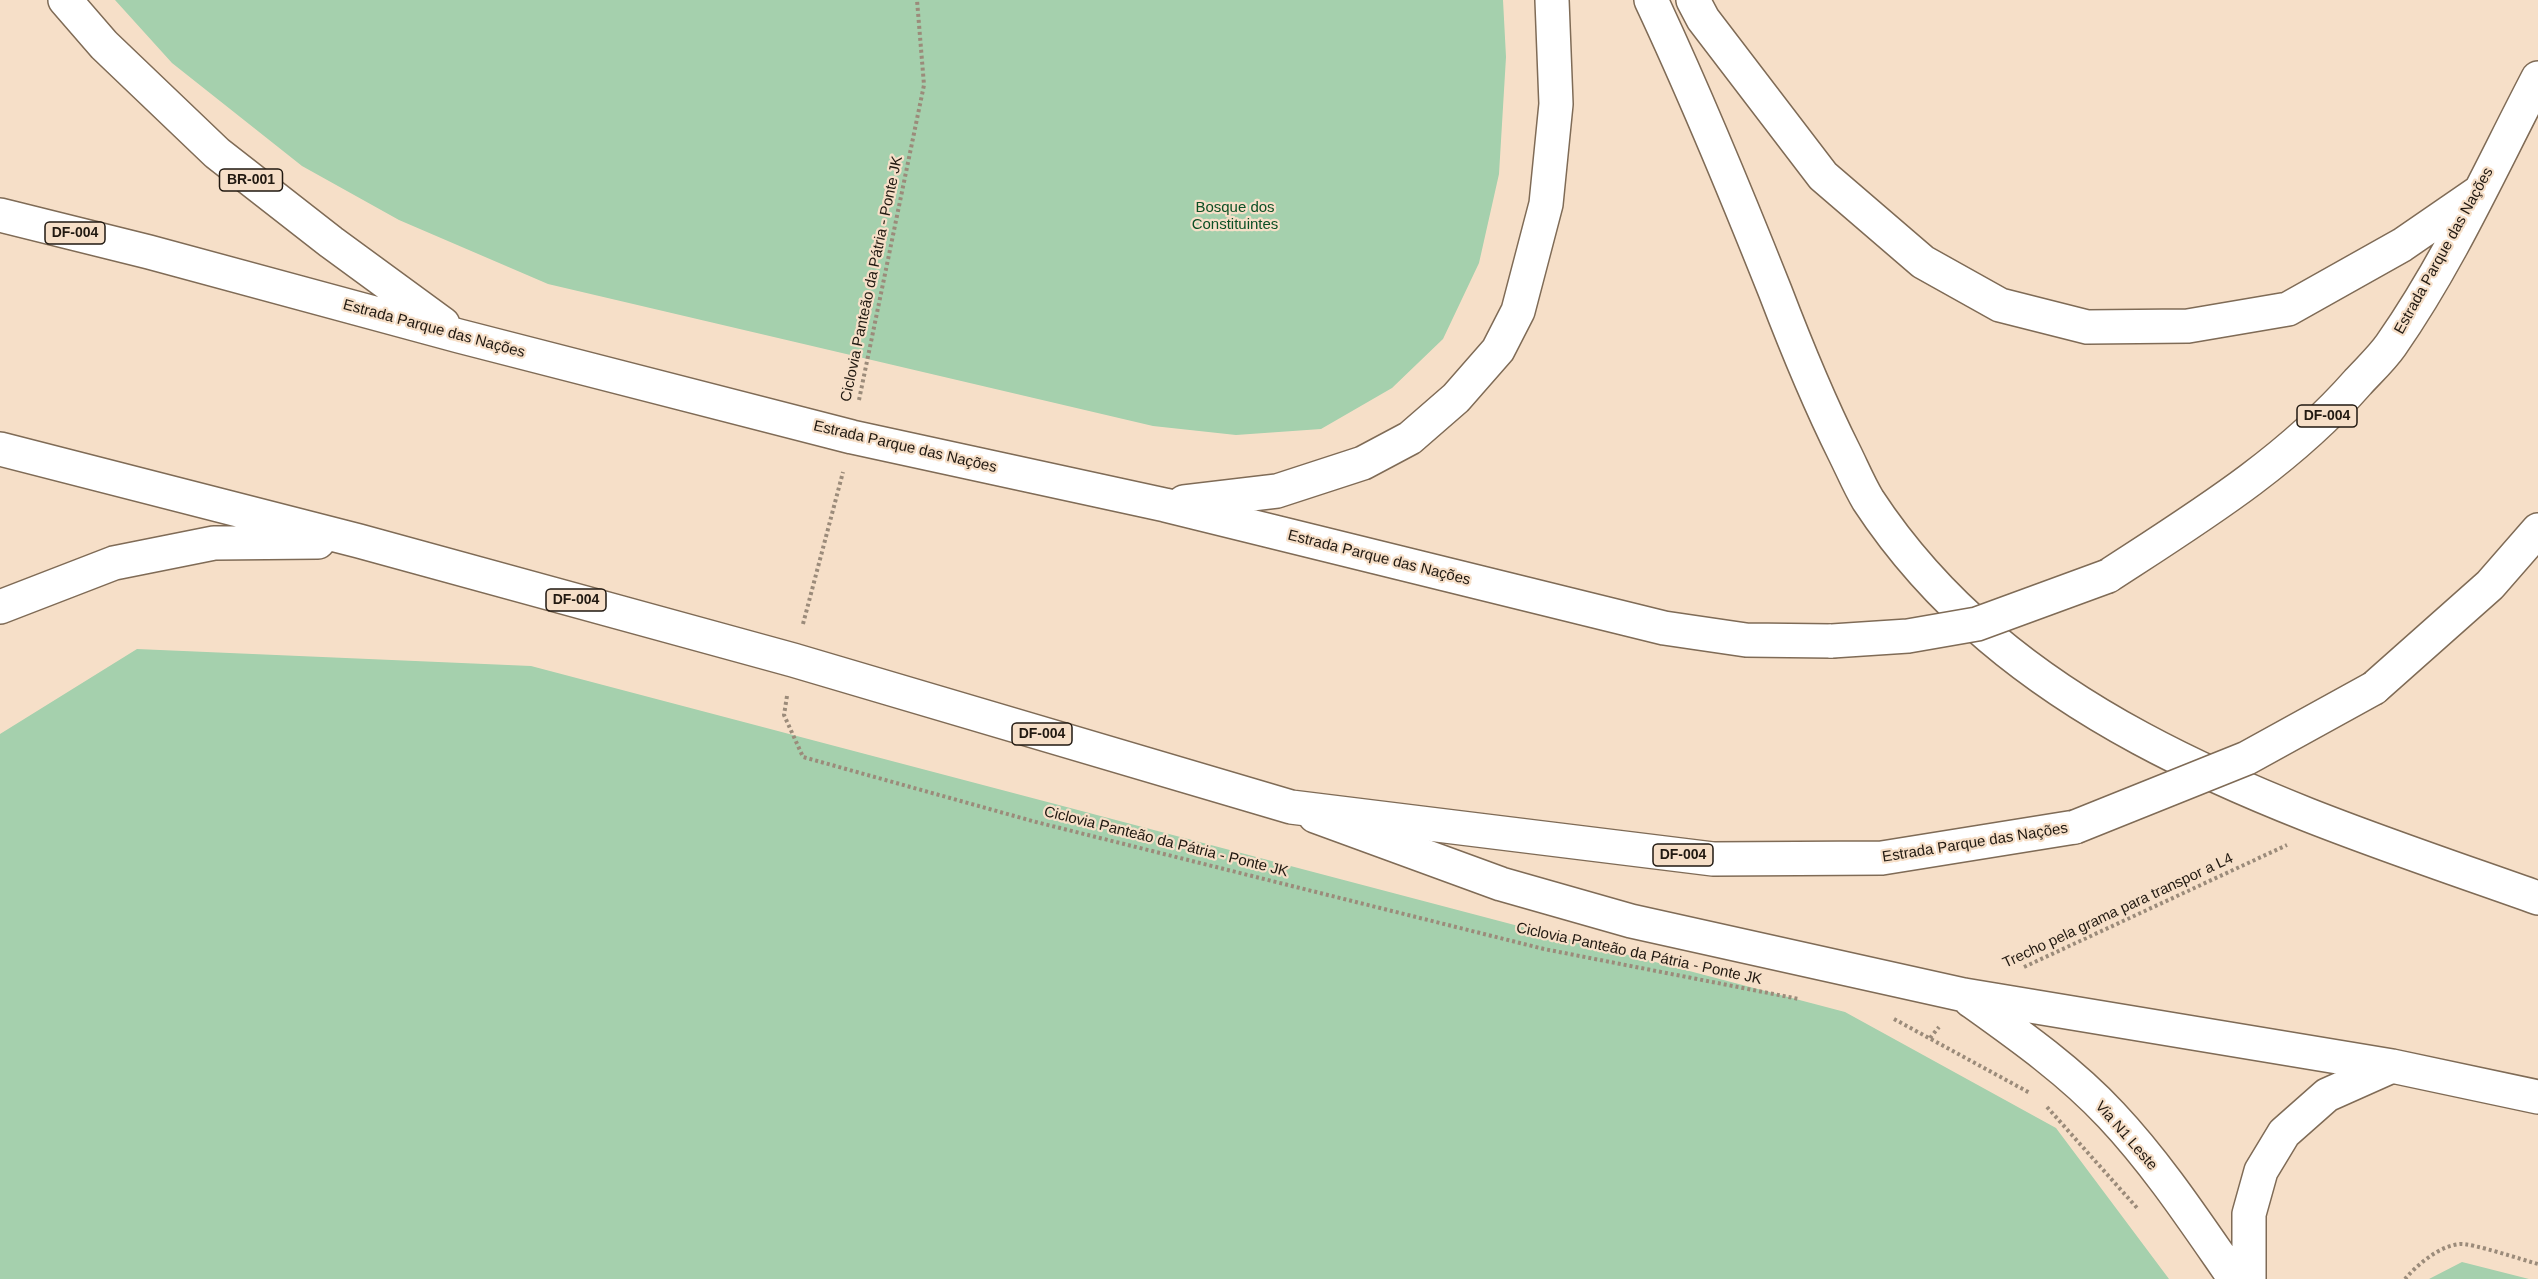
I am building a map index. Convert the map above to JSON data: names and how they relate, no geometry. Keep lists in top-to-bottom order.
{
  "streets": {
    "main road": [
      "BR-001",
      "DF-004",
      "Estrada Parque das Nações",
      "Via N1 Leste"
    ],
    "path": ["Ciclovia Panteão da Pátria - Ponte JK", "Trecho pela grama para transpor a L4"]
  },
  "crossings": [
    ["BR-001", "Estrada Parque das Nações"],
    ["Estrada Parque das Nações", "Ciclovia Panteão da Pátria - Ponte JK"]
  ],
  "parks": ["Bosque dos Constituintes"]
}
